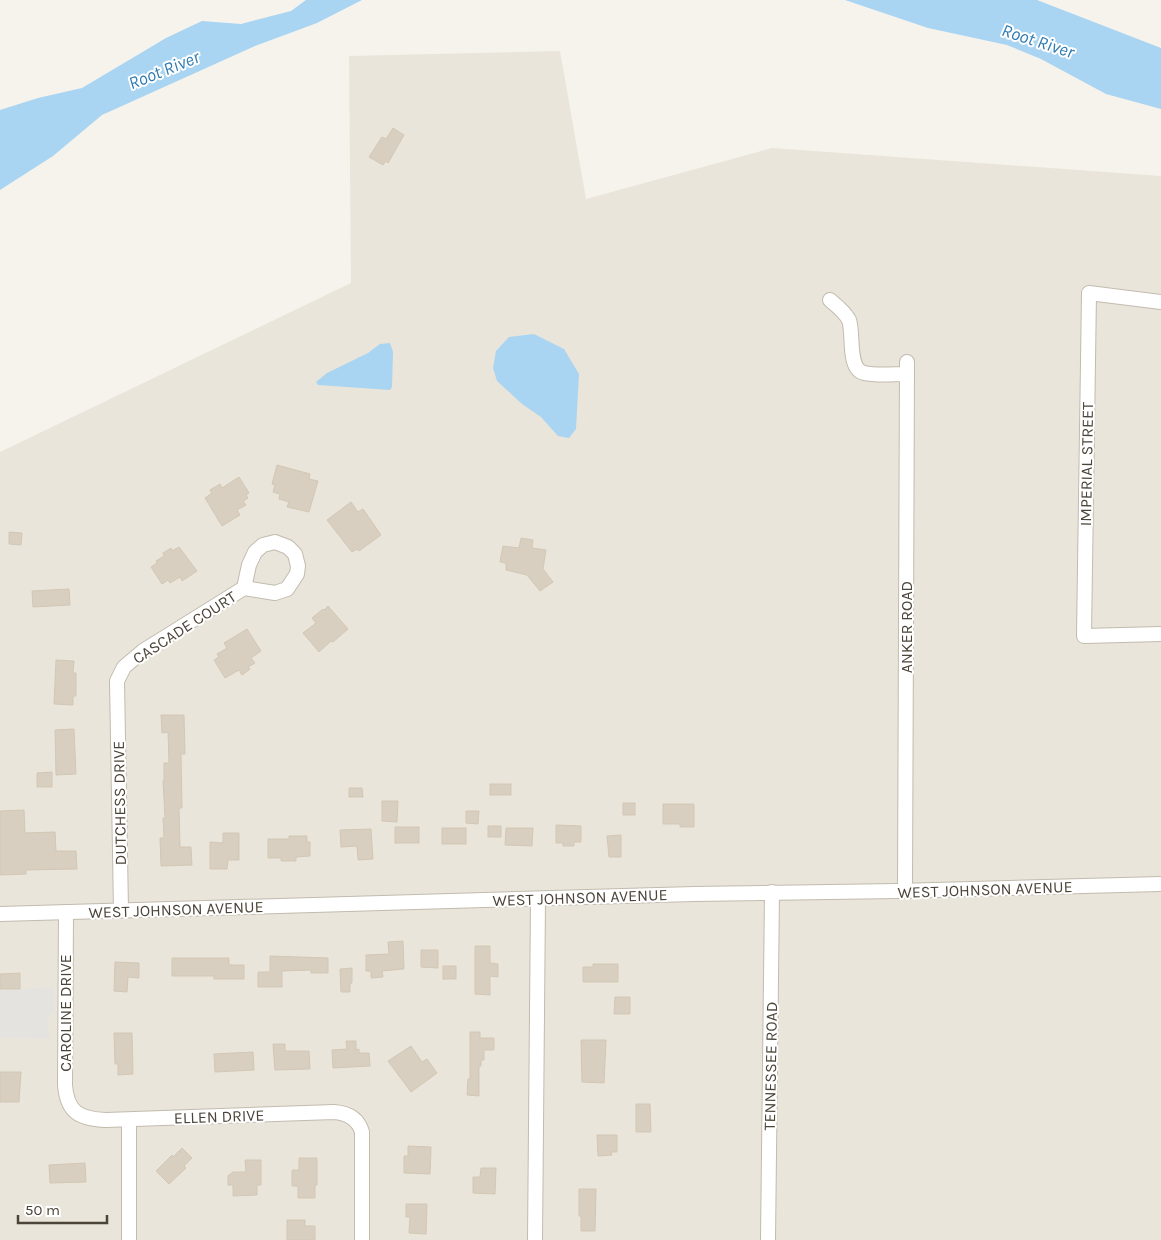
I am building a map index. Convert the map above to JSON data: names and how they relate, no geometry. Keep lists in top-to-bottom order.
{
  "streets": {
    "street": [
      "IMPERIAL STREET",
      "CASCADE COURT",
      "ANKER ROAD",
      "DUTCHESS DRIVE",
      "WEST JOHNSON AVENUE",
      "CAROLINE DRIVE",
      "TENNESSEE ROAD",
      "ELLEN DRIVE"
    ]
  },
  "crossings": [
    ["CASCADE COURT", "DUTCHESS DRIVE"],
    ["ANKER ROAD", "WEST JOHNSON AVENUE"],
    ["DUTCHESS DRIVE", "WEST JOHNSON AVENUE"],
    ["WEST JOHNSON AVENUE", "CAROLINE DRIVE"],
    ["WEST JOHNSON AVENUE", "TENNESSEE ROAD"],
    ["CAROLINE DRIVE", "ELLEN DRIVE"]
  ],
  "water": ["Root River"],
  "scale_bar": "50 m"
}
